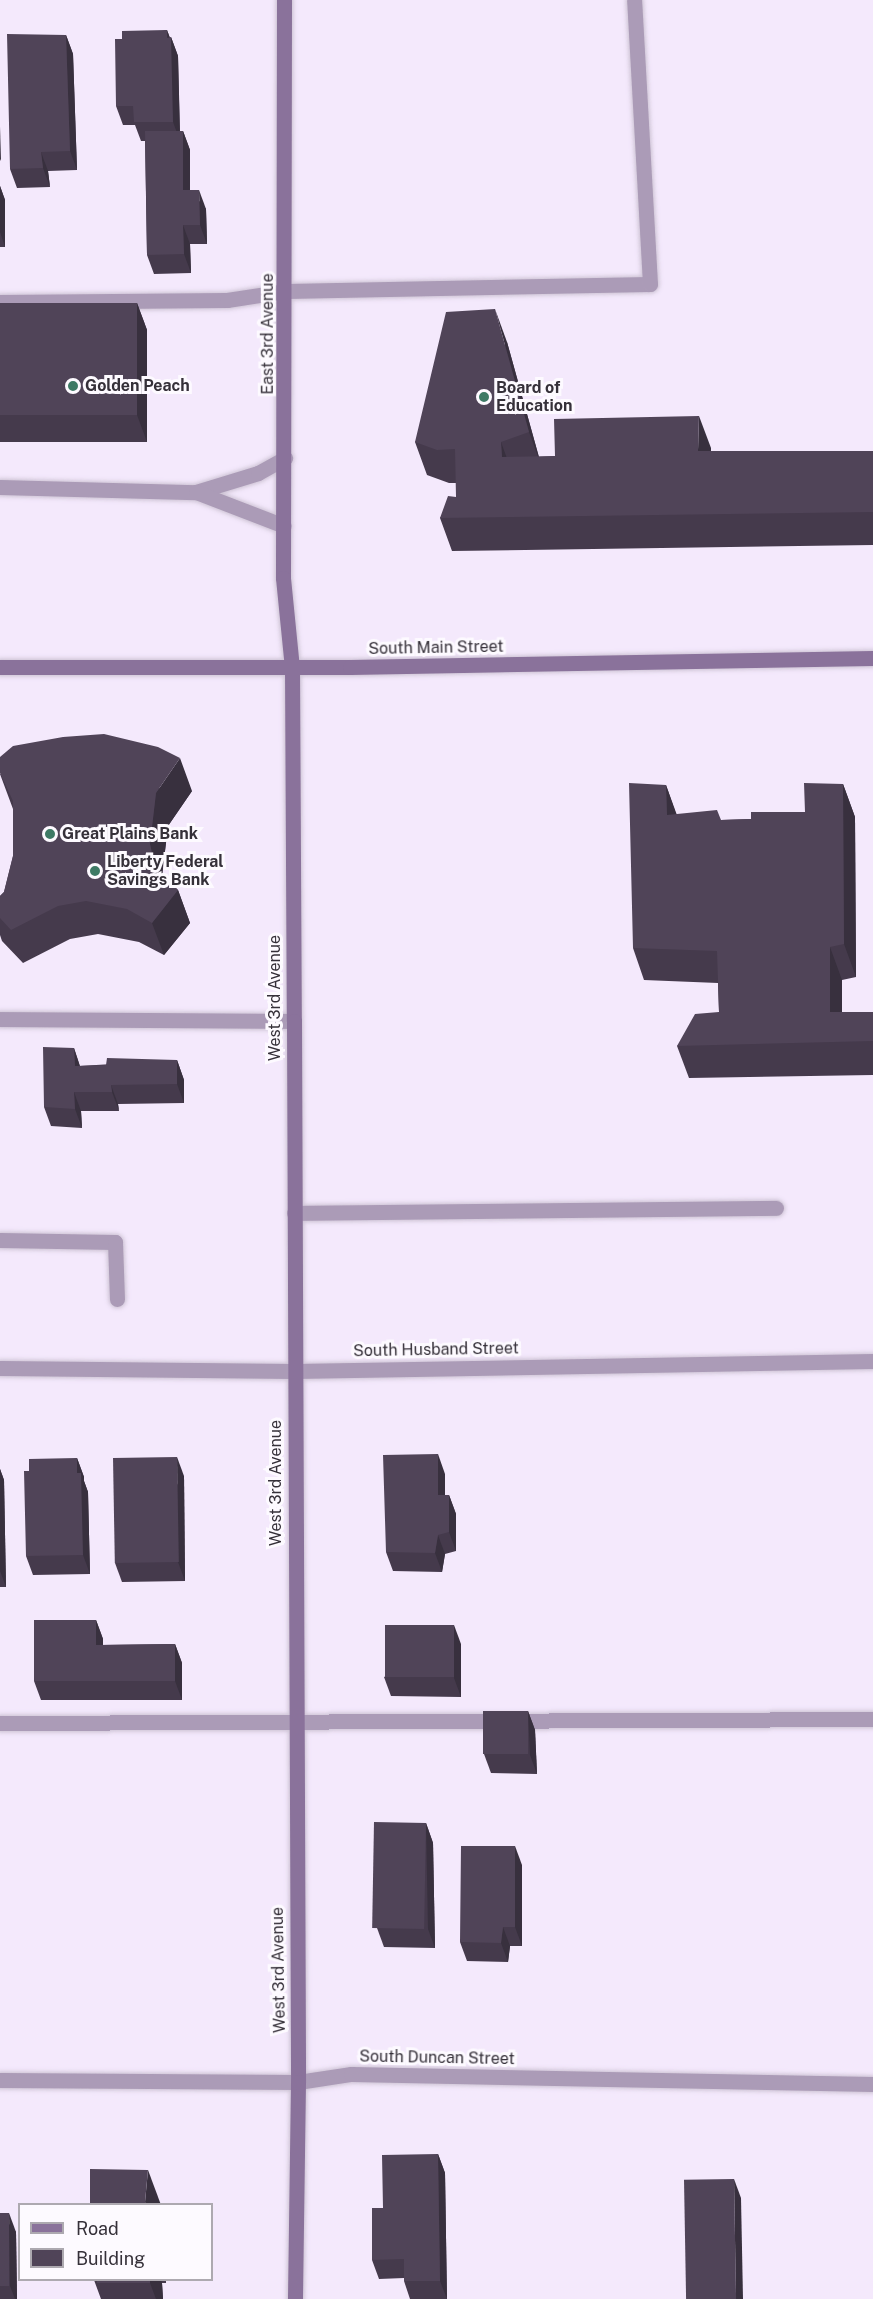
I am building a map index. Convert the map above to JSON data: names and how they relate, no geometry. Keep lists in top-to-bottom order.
{
  "streets": {
    "street": [
      "East 3rd Avenue",
      "South Main Street",
      "West 3rd Avenue",
      "South Husband Street",
      "South Duncan Street"
    ]
  },
  "crossings": [
    ["East 3rd Avenue", "South Main Street"],
    ["East 3rd Avenue", "West 3rd Avenue"],
    ["South Main Street", "West 3rd Avenue"],
    ["West 3rd Avenue", "South Husband Street"],
    ["West 3rd Avenue", "South Duncan Street"]
  ],
  "places": [
    "Golden Peach",
    "Board of Education",
    "Great Plains Bank",
    "Liberty Federal Savings Bank"
  ],
  "legend": ["Road", "Building"]
}
